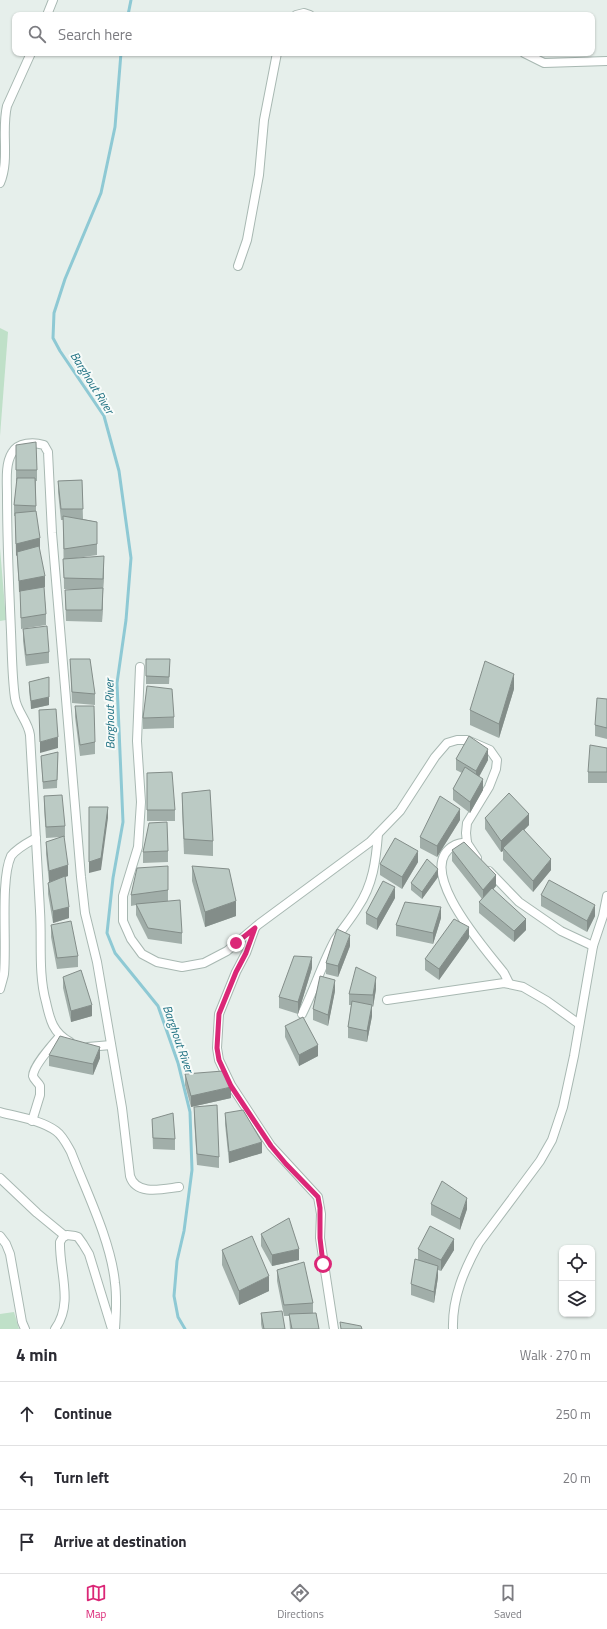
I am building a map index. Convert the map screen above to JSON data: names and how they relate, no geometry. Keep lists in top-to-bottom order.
{
  "water": ["Barghout River"],
  "page": {
    "search": "Search here",
    "heading": ["4 min", "Walk · 270 m"],
    "list": [
      ["Continue", "250 m"],
      ["Turn left", "20 m"],
      "Arrive at destination"
    ],
    "nav": ["Map", "Directions", "Saved"]
  }
}
